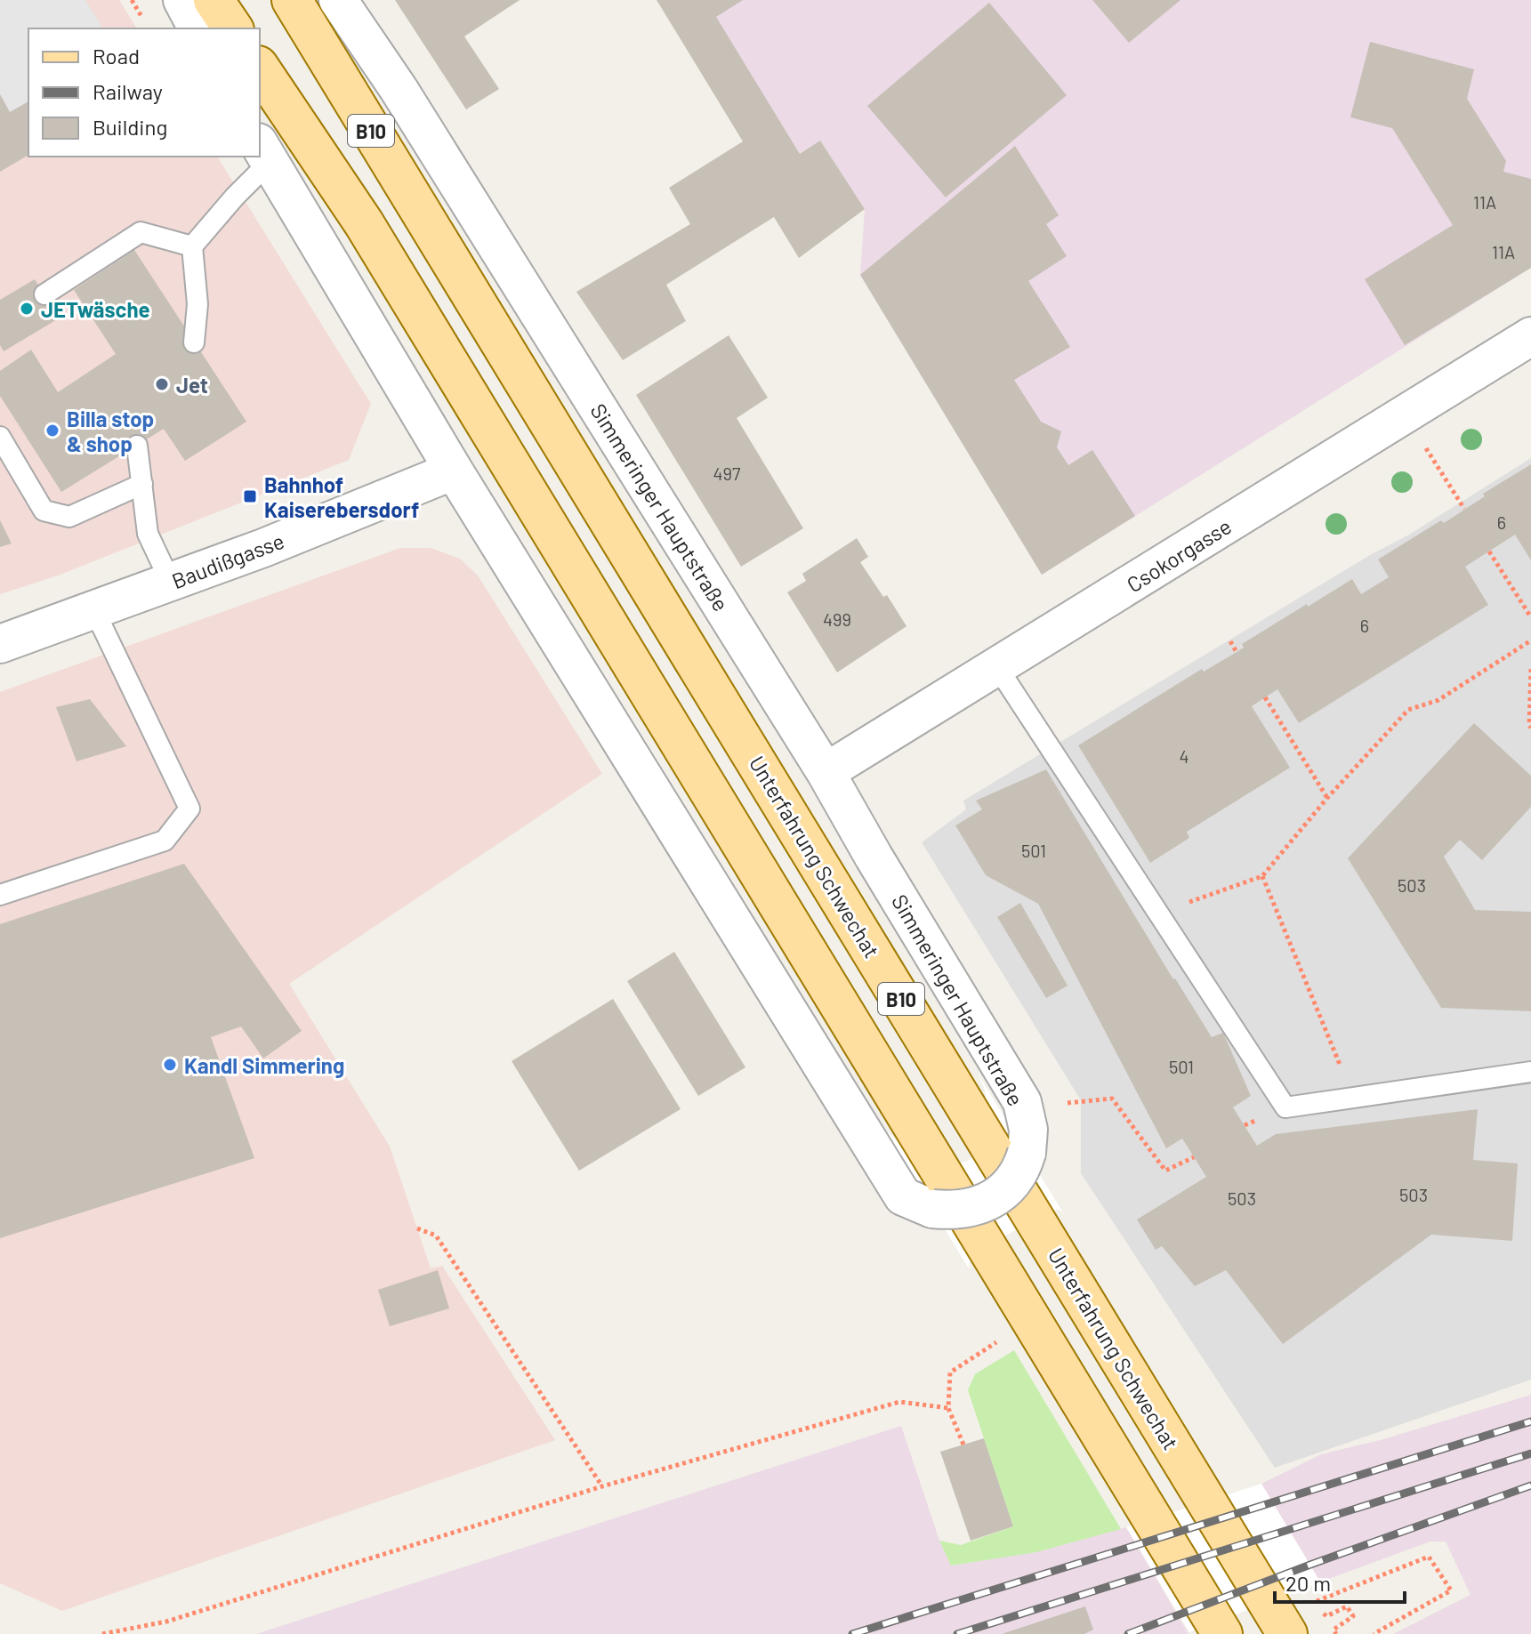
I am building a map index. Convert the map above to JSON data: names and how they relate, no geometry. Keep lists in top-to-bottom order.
{
  "streets": {
    "main road": ["B10", "Unterfahrung Schwechat"],
    "street": ["Simmeringer Hauptstraße", "Csokorgasse", "Baudißgasse"]
  },
  "crossings": [
    ["Simmeringer Hauptstraße", "Csokorgasse"],
    ["Simmeringer Hauptstraße", "Baudißgasse"]
  ],
  "places": {
    "other": [
      "JETwäsche",
      "Jet",
      "Billa stop & shop",
      "Kandl Simmering"
    ],
    "transit": ["Bahnhof Kaiserebersdorf"]
  },
  "house_numbers": [
    "11A",
    "11A",
    "497",
    "6",
    "499",
    "6",
    "4",
    "501",
    "503",
    "501",
    "503",
    "503"
  ],
  "legend": ["Road", "Railway", "Building"],
  "scale_bar": "20 m"
}
